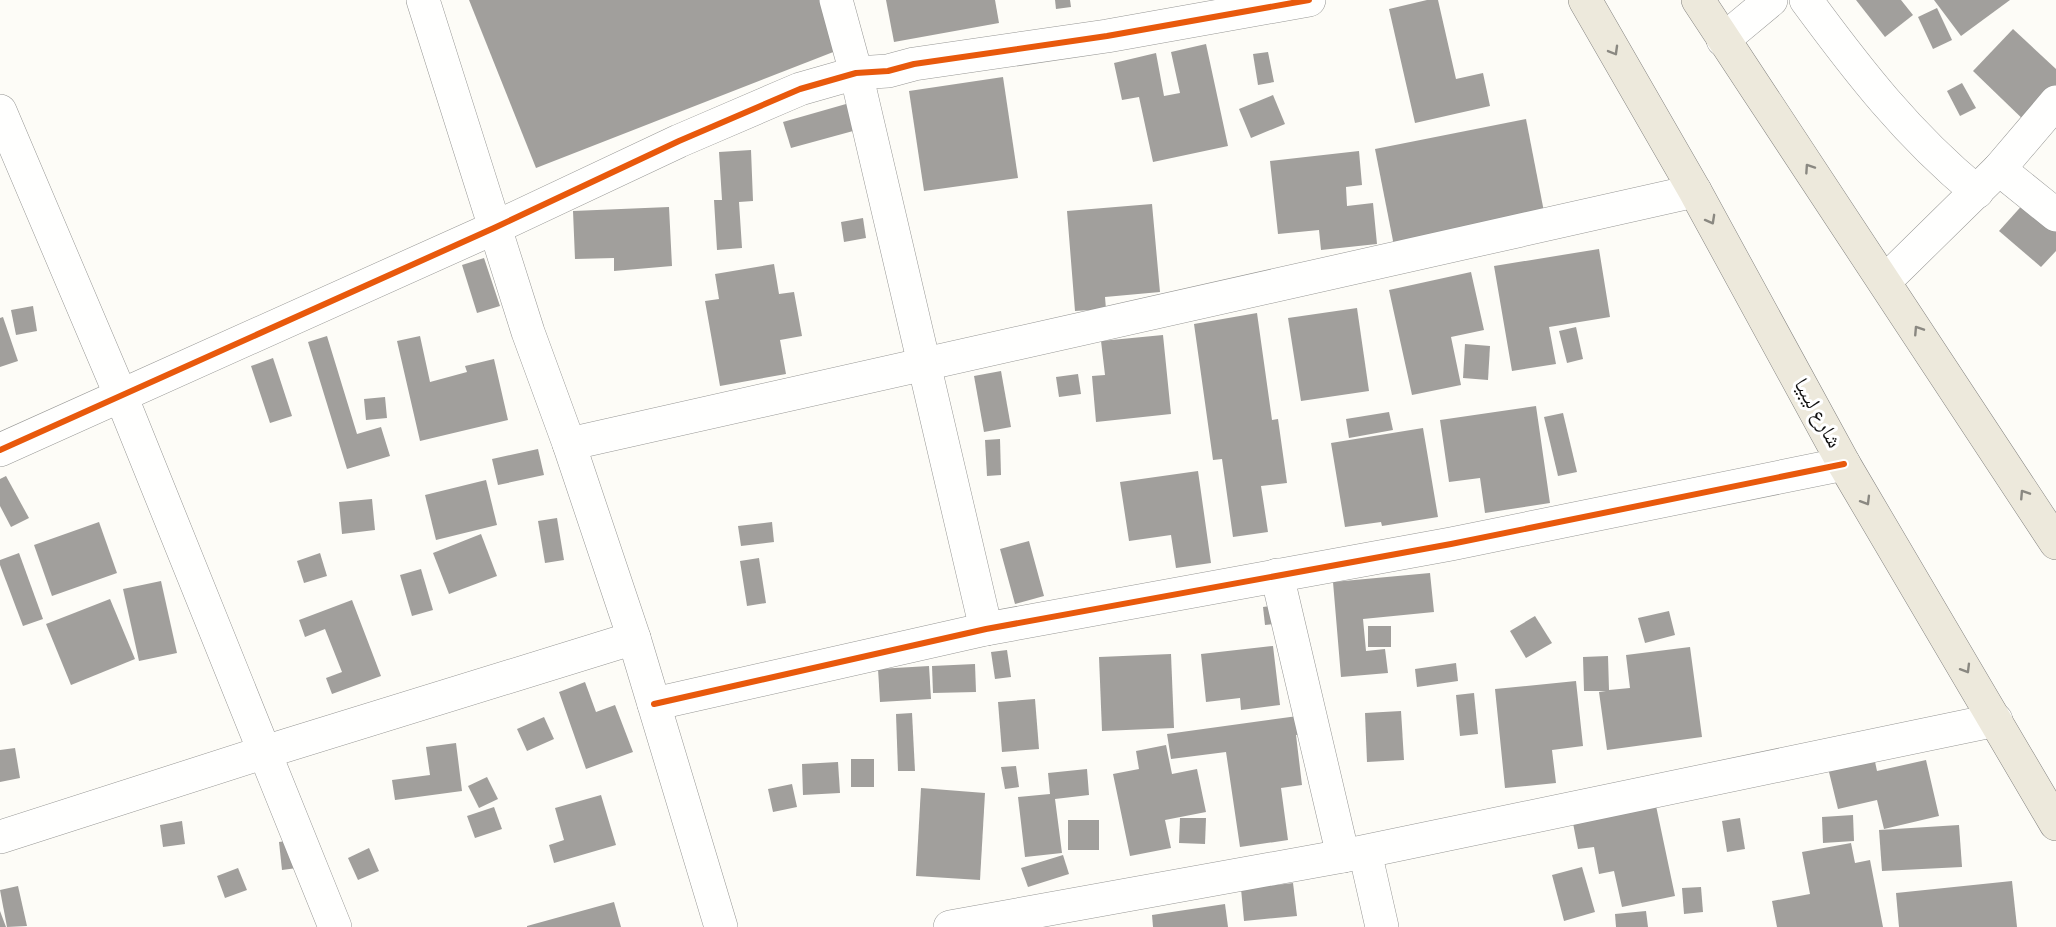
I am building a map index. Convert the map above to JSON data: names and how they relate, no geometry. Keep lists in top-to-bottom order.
{
  "streets": {
    "main road": ["شارع ليبيا"]
  }
}
